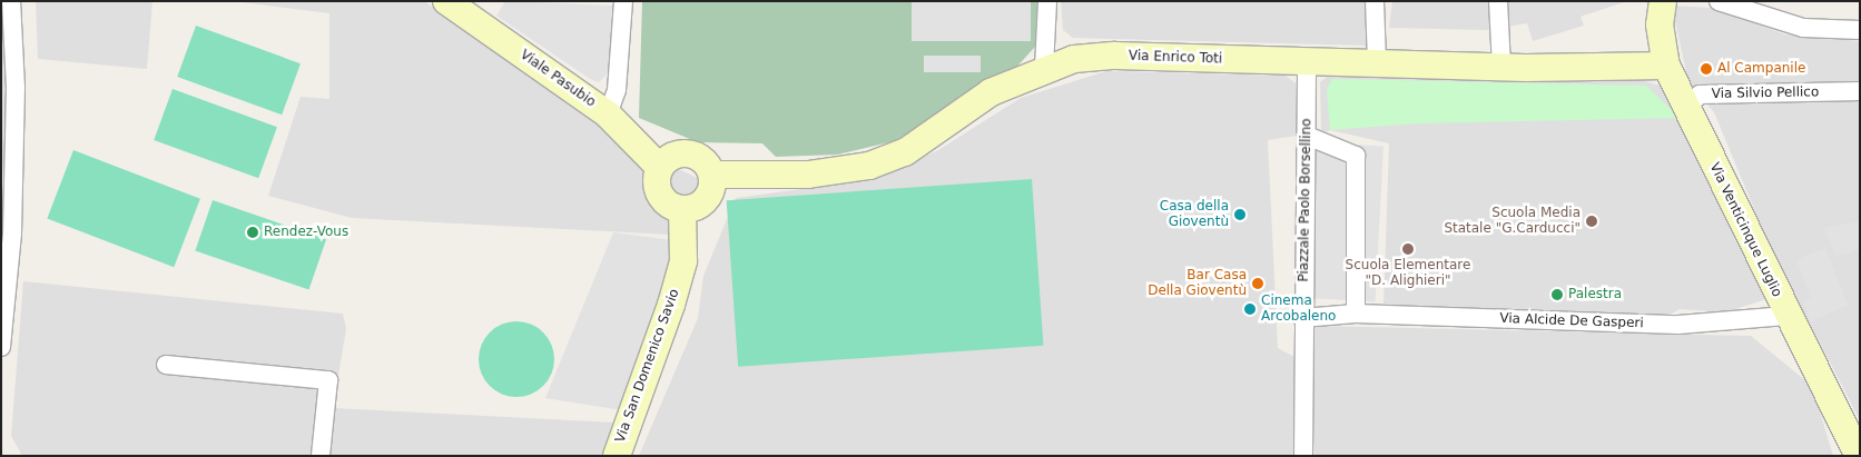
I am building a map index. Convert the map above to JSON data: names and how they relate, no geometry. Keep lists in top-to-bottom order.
{
  "streets": {
    "street": [
      "Via Enrico Toti",
      "Viale Pasubio",
      "Via Silvio Pellico",
      "Piazzale Paolo Borsellino",
      "Via Venticinque Luglio",
      "Via Alcide De Gasperi",
      "Via San Domenico Savio"
    ]
  },
  "crossings": [
    ["Via Enrico Toti", "Viale Pasubio"],
    ["Via Enrico Toti", "Piazzale Paolo Borsellino"],
    ["Via Enrico Toti", "Via Venticinque Luglio"],
    ["Via Enrico Toti", "Via San Domenico Savio"],
    ["Viale Pasubio", "Via San Domenico Savio"],
    ["Via Silvio Pellico", "Via Venticinque Luglio"],
    ["Piazzale Paolo Borsellino", "Via Alcide De Gasperi"],
    ["Via Venticinque Luglio", "Via Alcide De Gasperi"]
  ],
  "places": [
    "Al Campanile",
    "Casa della Gioventù",
    "Scuola Media Statale \"G.Carducci\"",
    "Rendez-Vous",
    "Scuola Elementare \"D. Alighieri\"",
    "Bar Casa Della Gioventù",
    "Palestra",
    "Cinema Arcobaleno"
  ]
}
